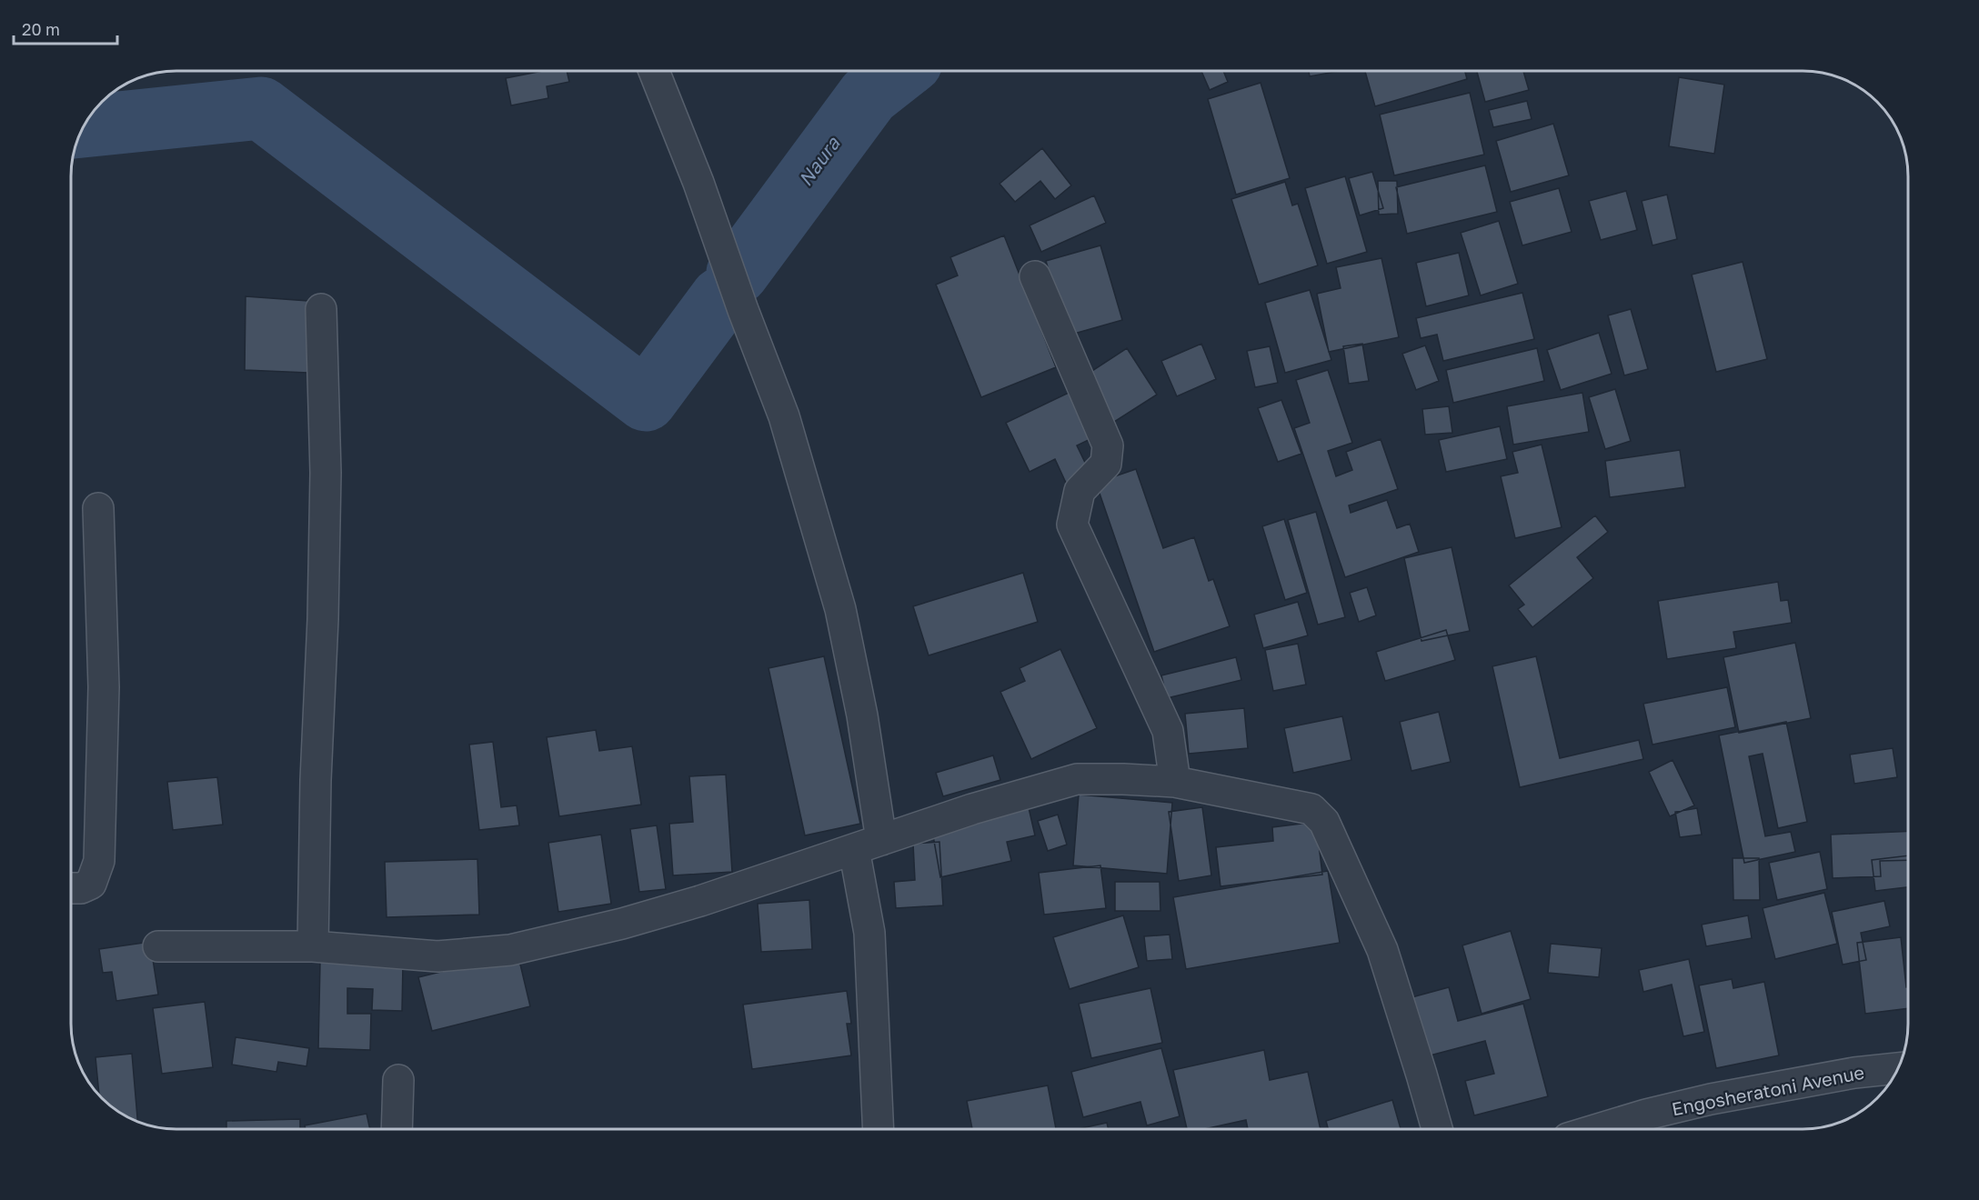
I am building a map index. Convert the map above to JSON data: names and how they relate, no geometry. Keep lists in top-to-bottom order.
{
  "streets": {
    "street": ["Engosheratoni Avenue"]
  },
  "water": ["Naura"],
  "scale_bar": "20 m"
}
